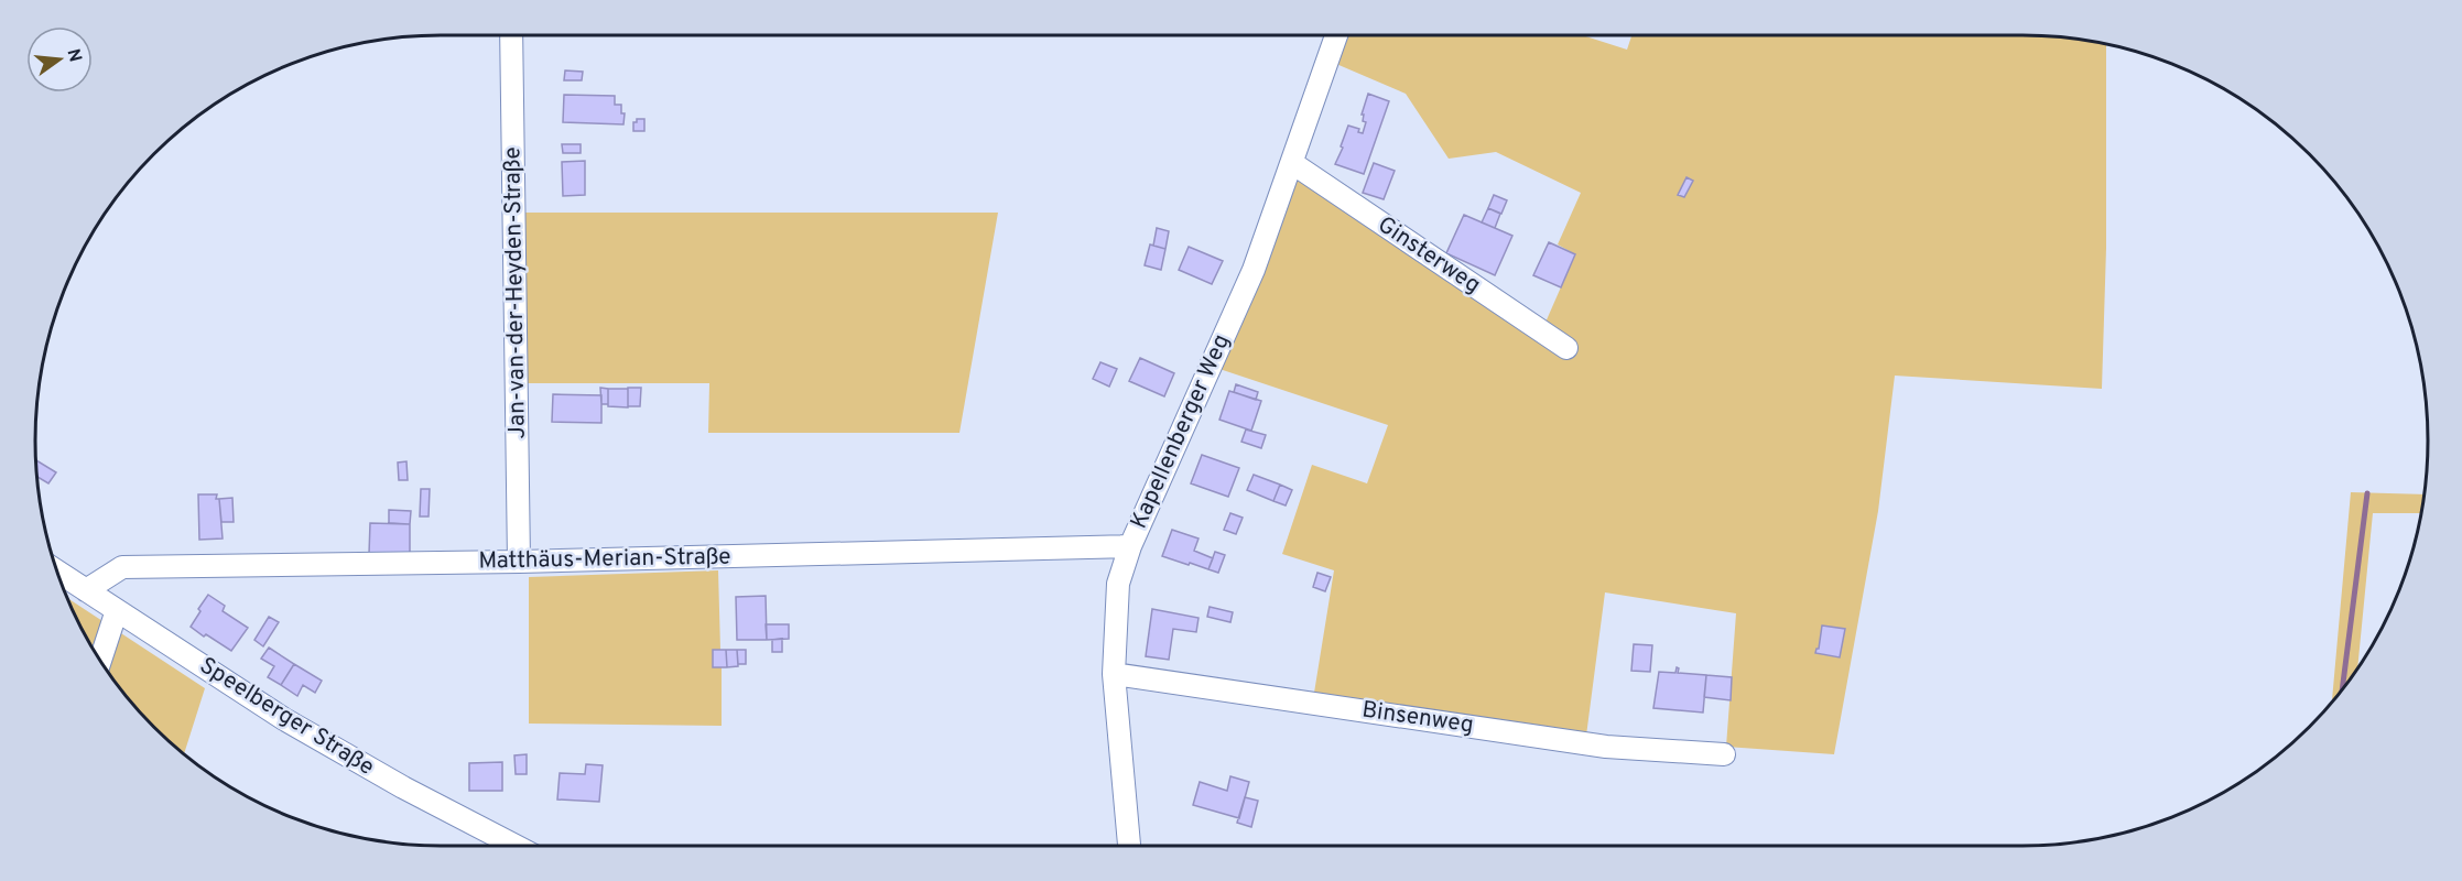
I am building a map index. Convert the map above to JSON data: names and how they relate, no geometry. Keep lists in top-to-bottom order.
{
  "streets": {
    "street": [
      "Ginsterweg",
      "Jan-van-der-Heyden-Straße",
      "Kapellenberger Weg",
      "Matthäus-Merian-Straße",
      "Speelberger Straße",
      "Binsenweg"
    ]
  },
  "crossings": [
    ["Ginsterweg", "Kapellenberger Weg"],
    ["Jan-van-der-Heyden-Straße", "Matthäus-Merian-Straße"],
    ["Kapellenberger Weg", "Matthäus-Merian-Straße"],
    ["Kapellenberger Weg", "Binsenweg"],
    ["Matthäus-Merian-Straße", "Speelberger Straße"]
  ],
  "north": "right"
}
